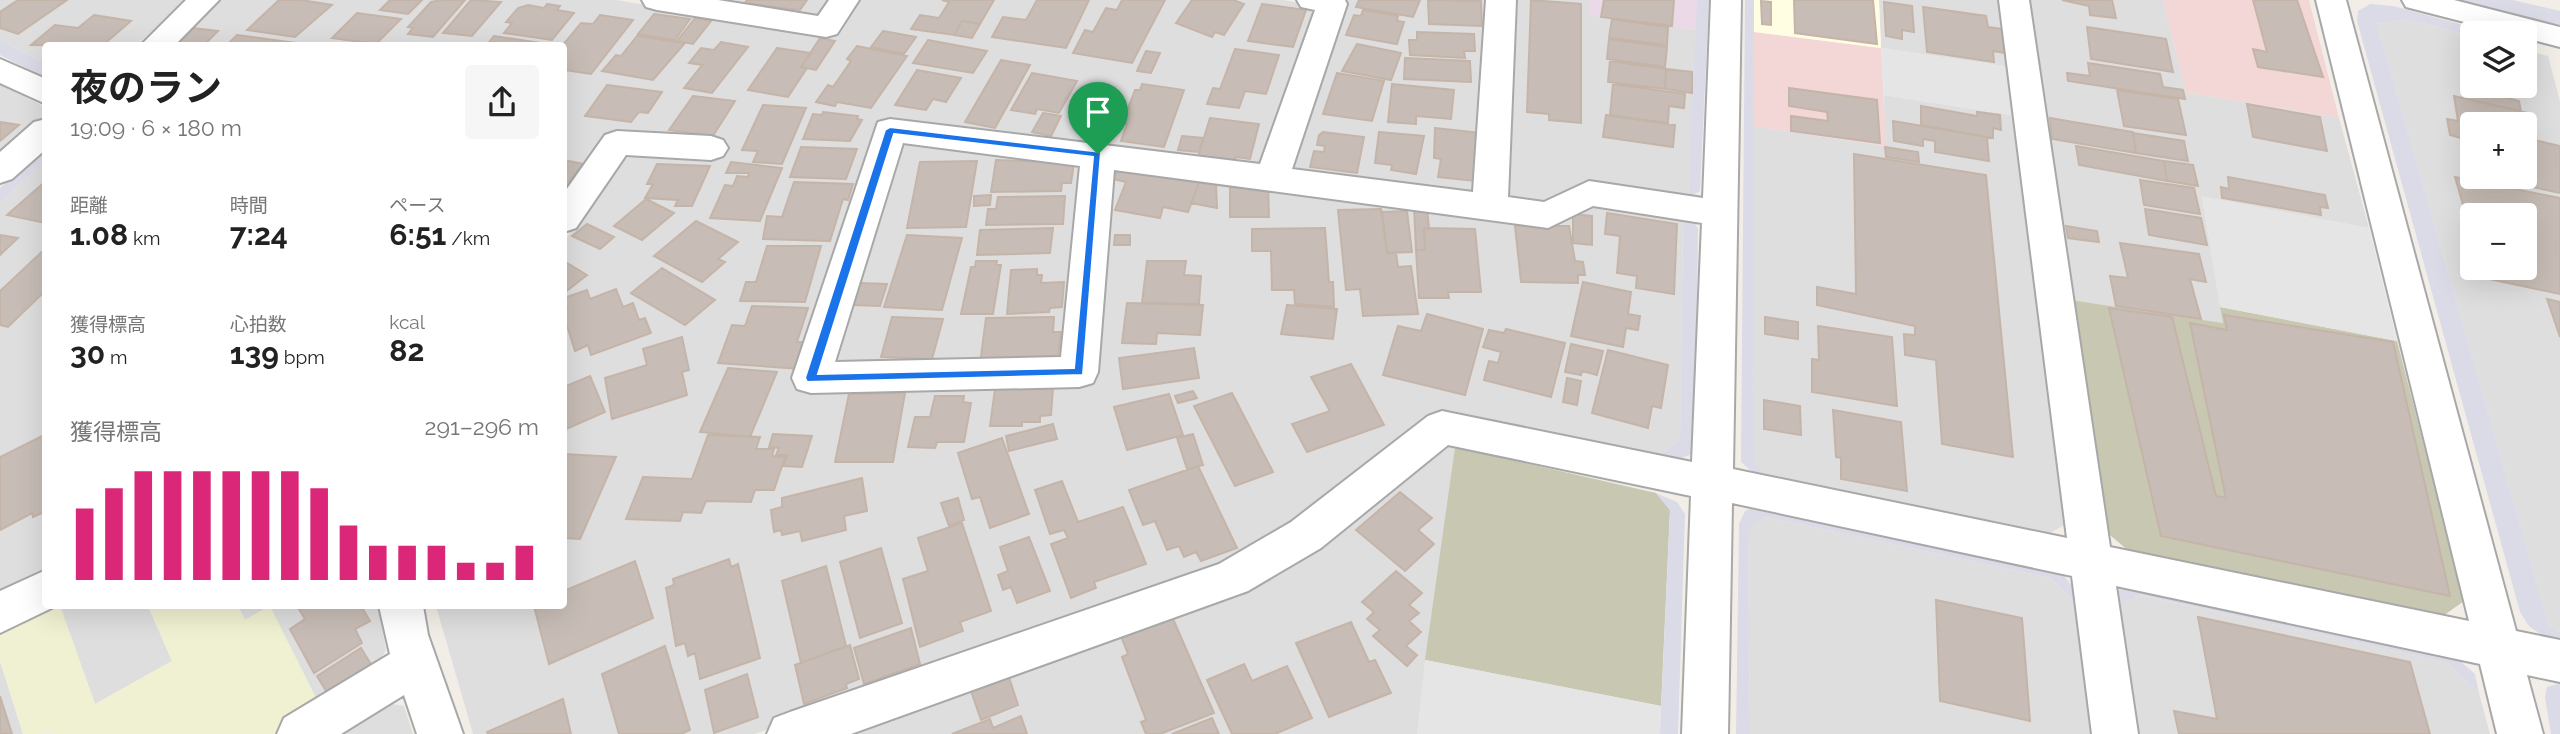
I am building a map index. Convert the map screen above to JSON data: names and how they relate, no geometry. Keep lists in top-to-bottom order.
{
  "page": {
    "map_buttons": ["+", "−"],
    "heading": ["夜のラン", "19:09 · 6 × 180 m"],
    "stats": [
      ["距離", "1.08 km"],
      ["時間", "7:24"],
      ["ペース", "6:51 /km"],
      ["獲得標高", "30 m"],
      ["心拍数", "139 bpm"],
      ["kcal", "82"]
    ],
    "chart": ["獲得標高", "291–296 m"]
  }
}
